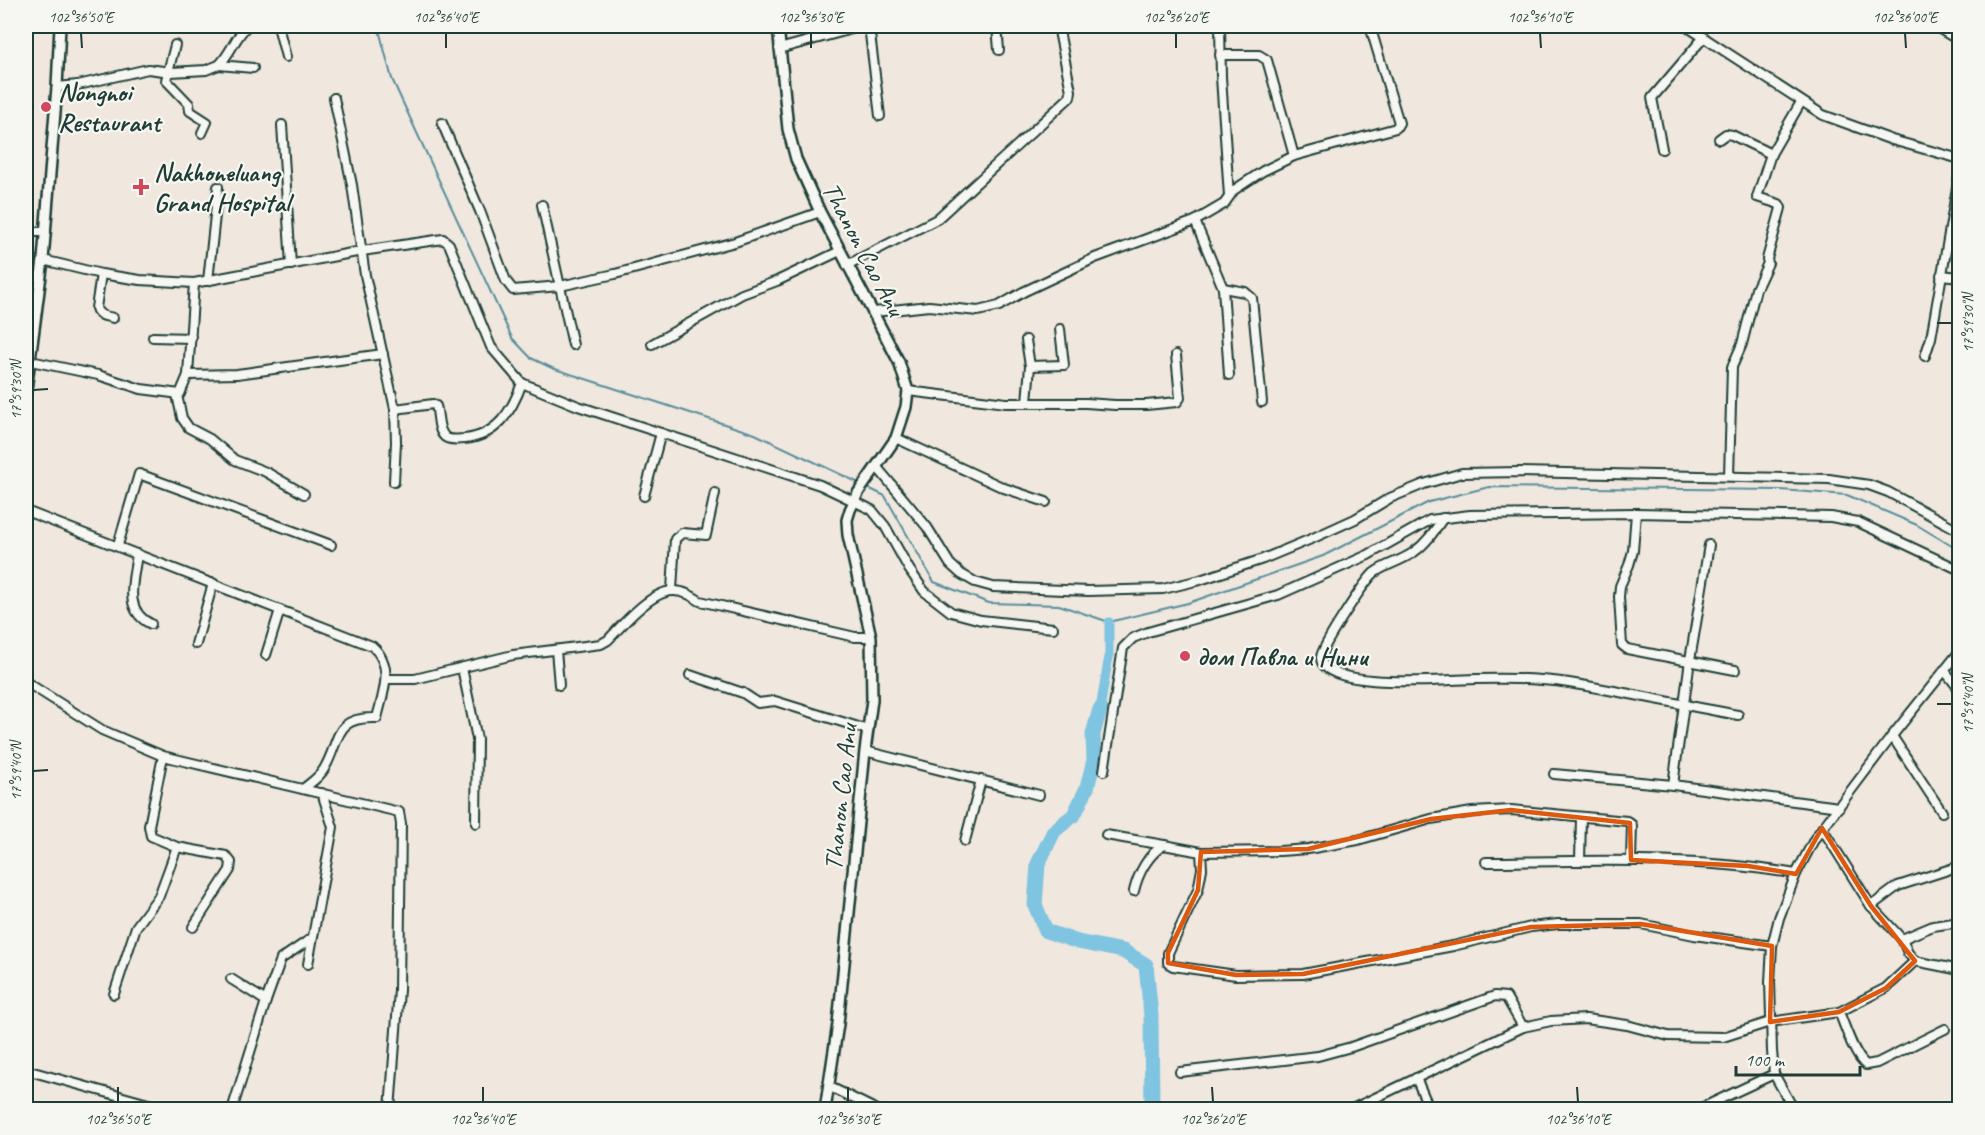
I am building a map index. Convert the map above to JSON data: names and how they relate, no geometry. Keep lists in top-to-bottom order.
{
  "streets": {
    "street": ["Thanon Cao Anu"]
  },
  "places": {
    "other": ["Nongnoi Restaurant", "дом Павла и Нини"],
    "health": ["Nakhoneluang Grand Hospital"]
  },
  "scale_bar": "100 m",
  "coordinates": [
    "102°36'50\"E",
    "102°36'40\"E",
    "102°36'30\"E",
    "102°36'20\"E",
    "102°36'10\"E",
    "102°36'00\"E",
    "17°59'30\"N",
    "17°59'40\"N"
  ]
}
